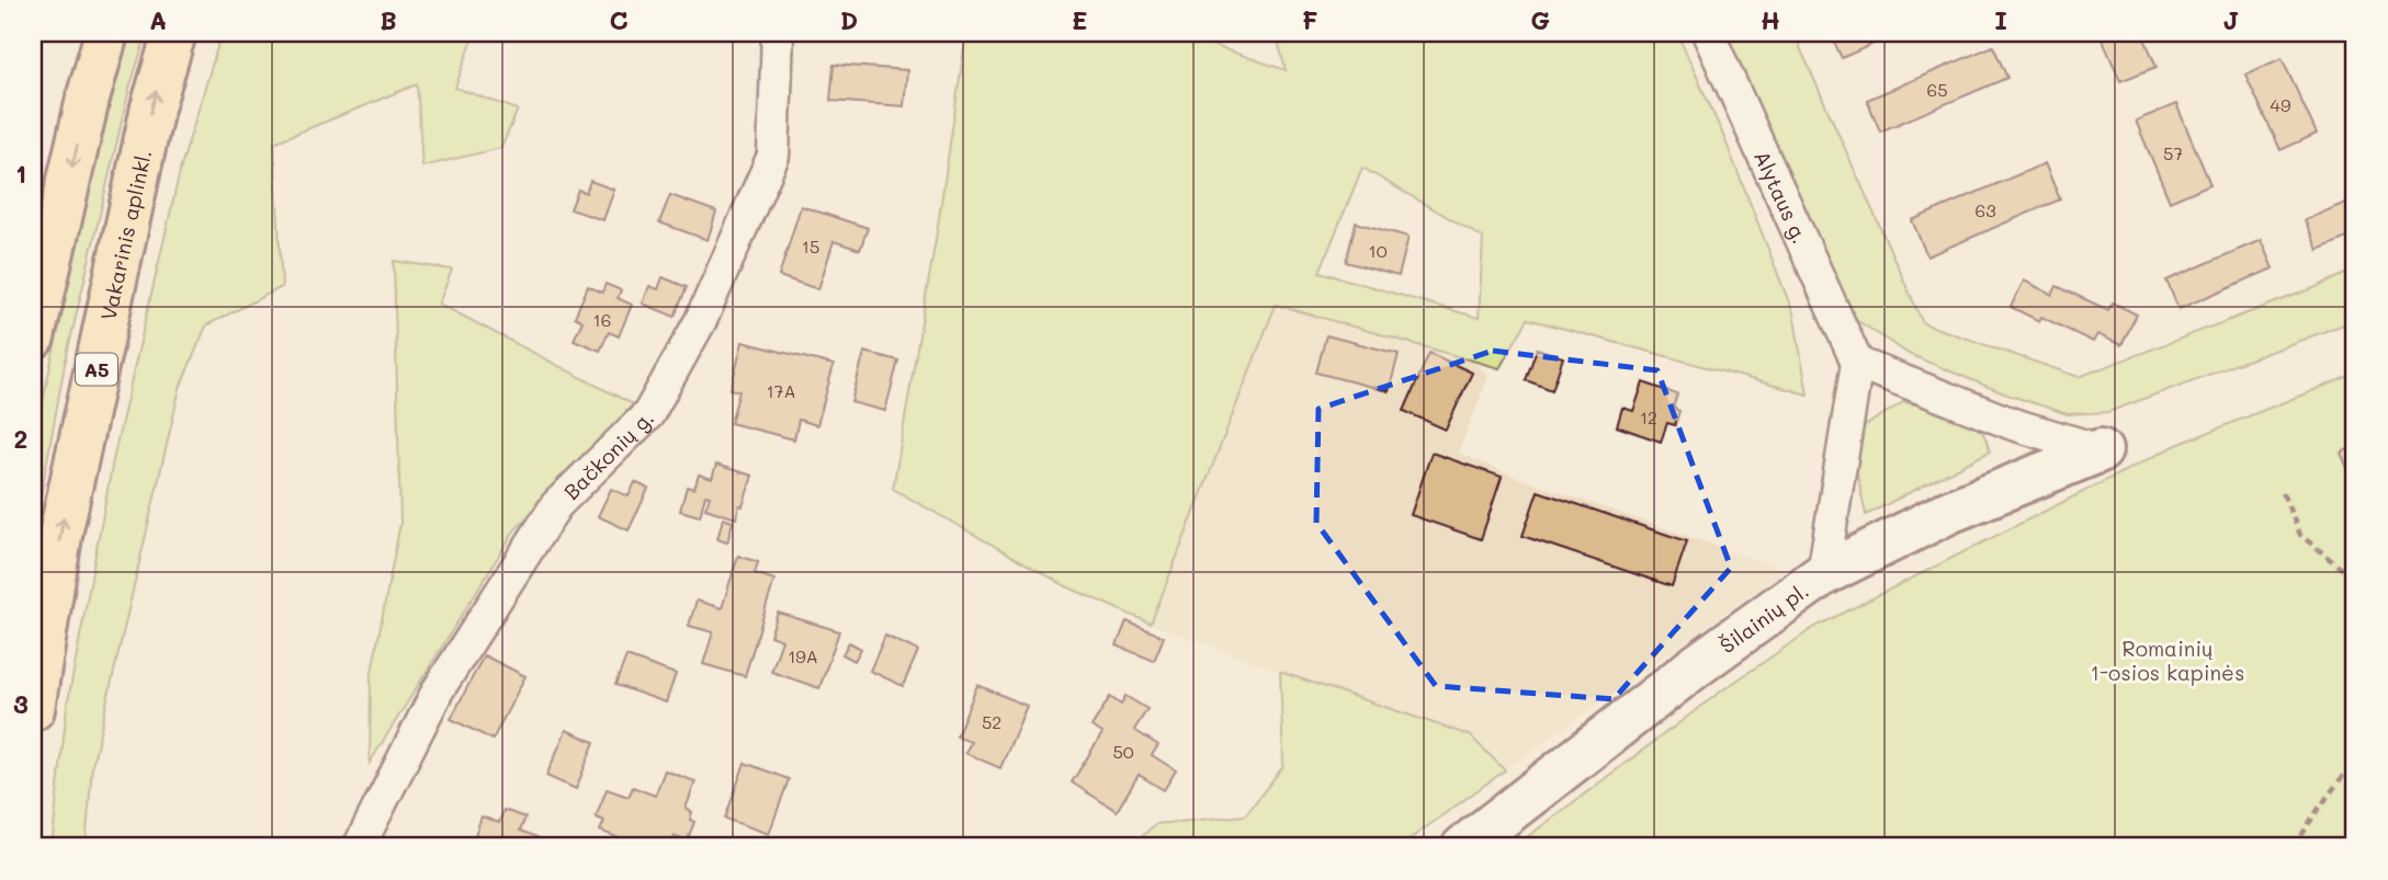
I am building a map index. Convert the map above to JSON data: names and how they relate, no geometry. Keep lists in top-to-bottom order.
{
  "streets": {
    "highway": ["Vakarinis aplinkl.", "A5"],
    "street": ["Alytaus g.", "Bačkonių g.", "Šilainių pl."]
  },
  "parks": ["Romainių 1-osios kapinės"],
  "house_numbers": [
    "65",
    "49",
    "57",
    "63",
    "15",
    "10",
    "16",
    "17A",
    "12",
    "19A",
    "52",
    "50"
  ],
  "grid": {
    "columns": [
      "A",
      "B",
      "C",
      "D",
      "E",
      "F",
      "G",
      "H",
      "I",
      "J"
    ],
    "rows": ["1", "2", "3"]
  }
}
